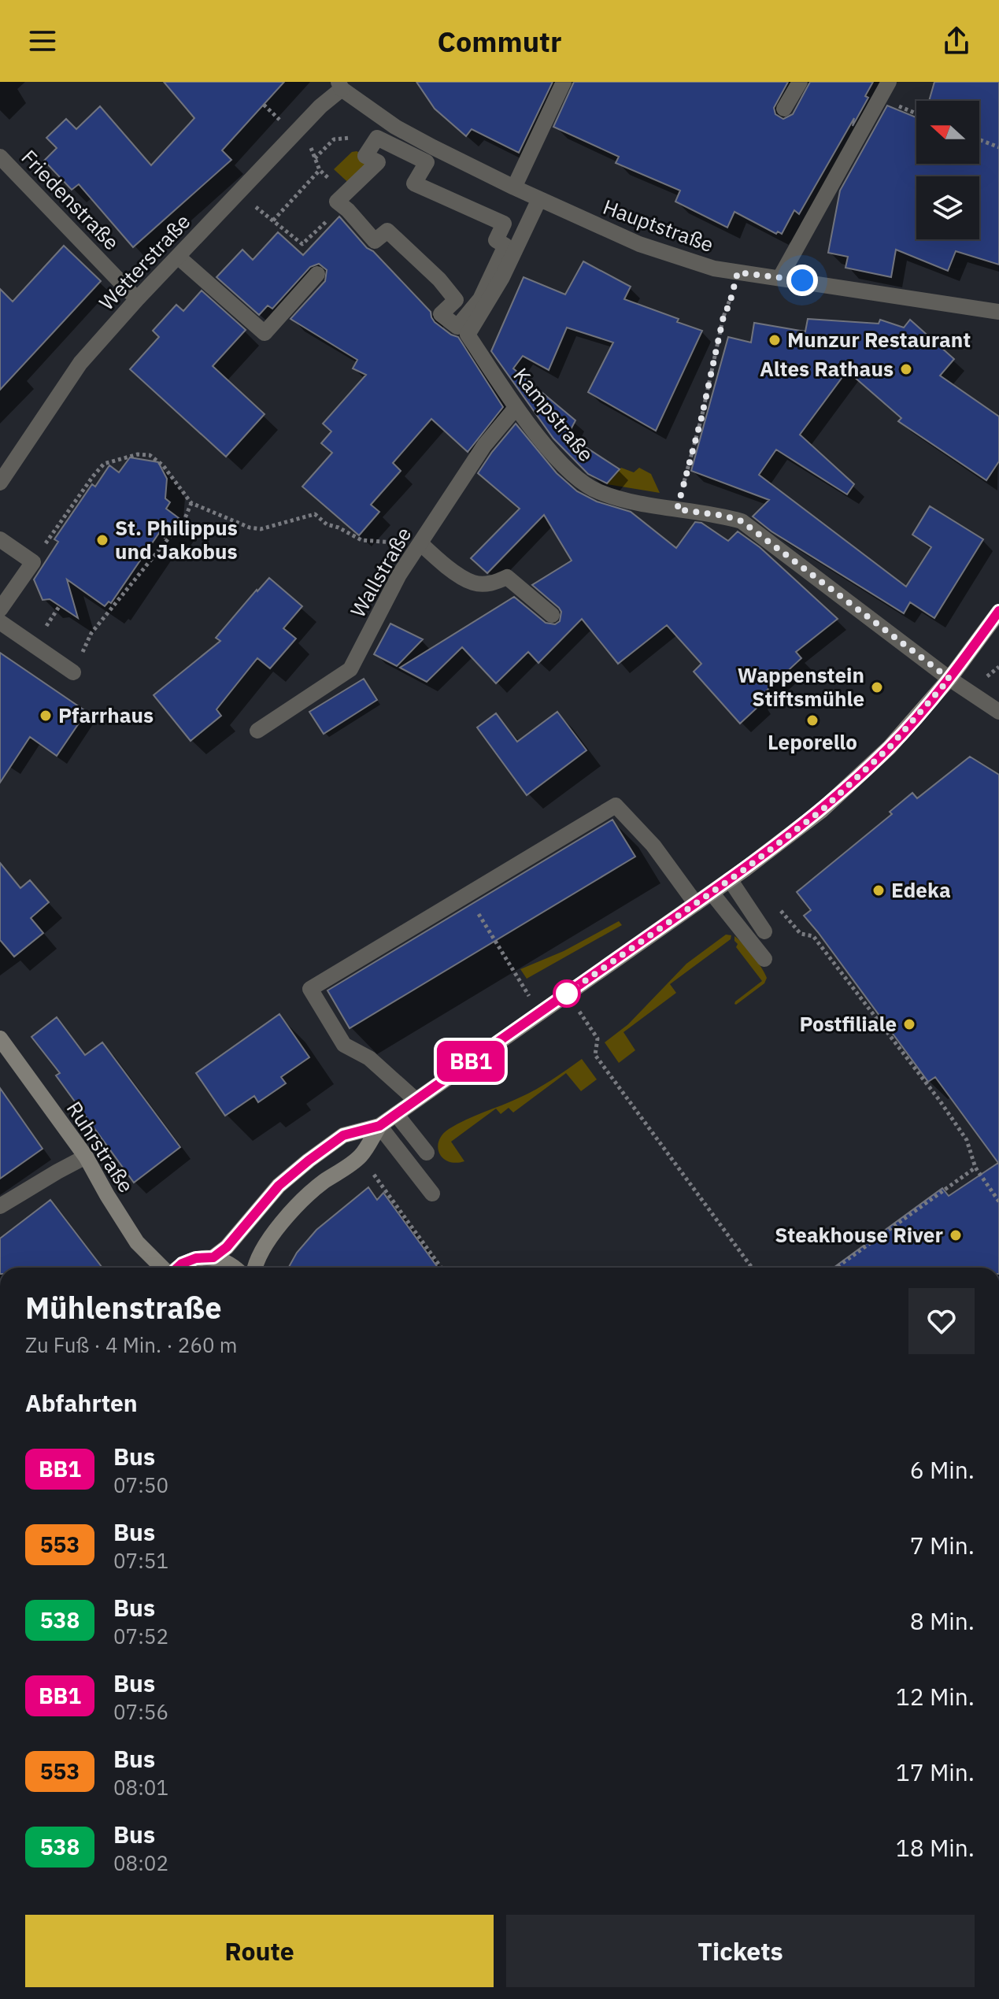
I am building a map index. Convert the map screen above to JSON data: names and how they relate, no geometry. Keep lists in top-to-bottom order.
{
  "streets": {
    "main road": ["Ruhrstraße"],
    "street": [
      "Friedenstraße",
      "Hauptstraße",
      "Wetterstraße",
      "Kampstraße",
      "Wallstraße"
    ]
  },
  "crossings": [
    ["Friedenstraße", "Wetterstraße"],
    ["Hauptstraße", "Wetterstraße"],
    ["Hauptstraße", "Kampstraße"],
    ["Kampstraße", "Wallstraße"]
  ],
  "places": [
    "Munzur Restaurant",
    "Altes Rathaus",
    "St. Philippus und Jakobus",
    "Wappenstein Stiftsmühle",
    "Pfarrhaus",
    "Leporello",
    "Edeka",
    "Postfiliale",
    "Steakhouse River"
  ],
  "lines": ["bus line BB1"],
  "north": "left",
  "page": {
    "header": "Commutr",
    "on_map": "BB1",
    "heading": [
      ["Mühlenstraße", "Zu Fuß · 4 Min. · 260 m"],
      "Abfahrten"
    ],
    "list": [
      {
        "mark": "BB1",
        "name": "Bus",
        "note": "07:50",
        "value": "6 Min."
      },
      {
        "mark": "553",
        "name": "Bus",
        "note": "07:51",
        "value": "7 Min."
      },
      {
        "mark": "538",
        "name": "Bus",
        "note": "07:52",
        "value": "8 Min."
      },
      {
        "mark": "BB1",
        "name": "Bus",
        "note": "07:56",
        "value": "12 Min."
      },
      {
        "mark": "553",
        "name": "Bus",
        "note": "08:01",
        "value": "17 Min."
      },
      {
        "mark": "538",
        "name": "Bus",
        "note": "08:02",
        "value": "18 Min."
      }
    ],
    "buttons": ["Route", "Tickets"]
  }
}
